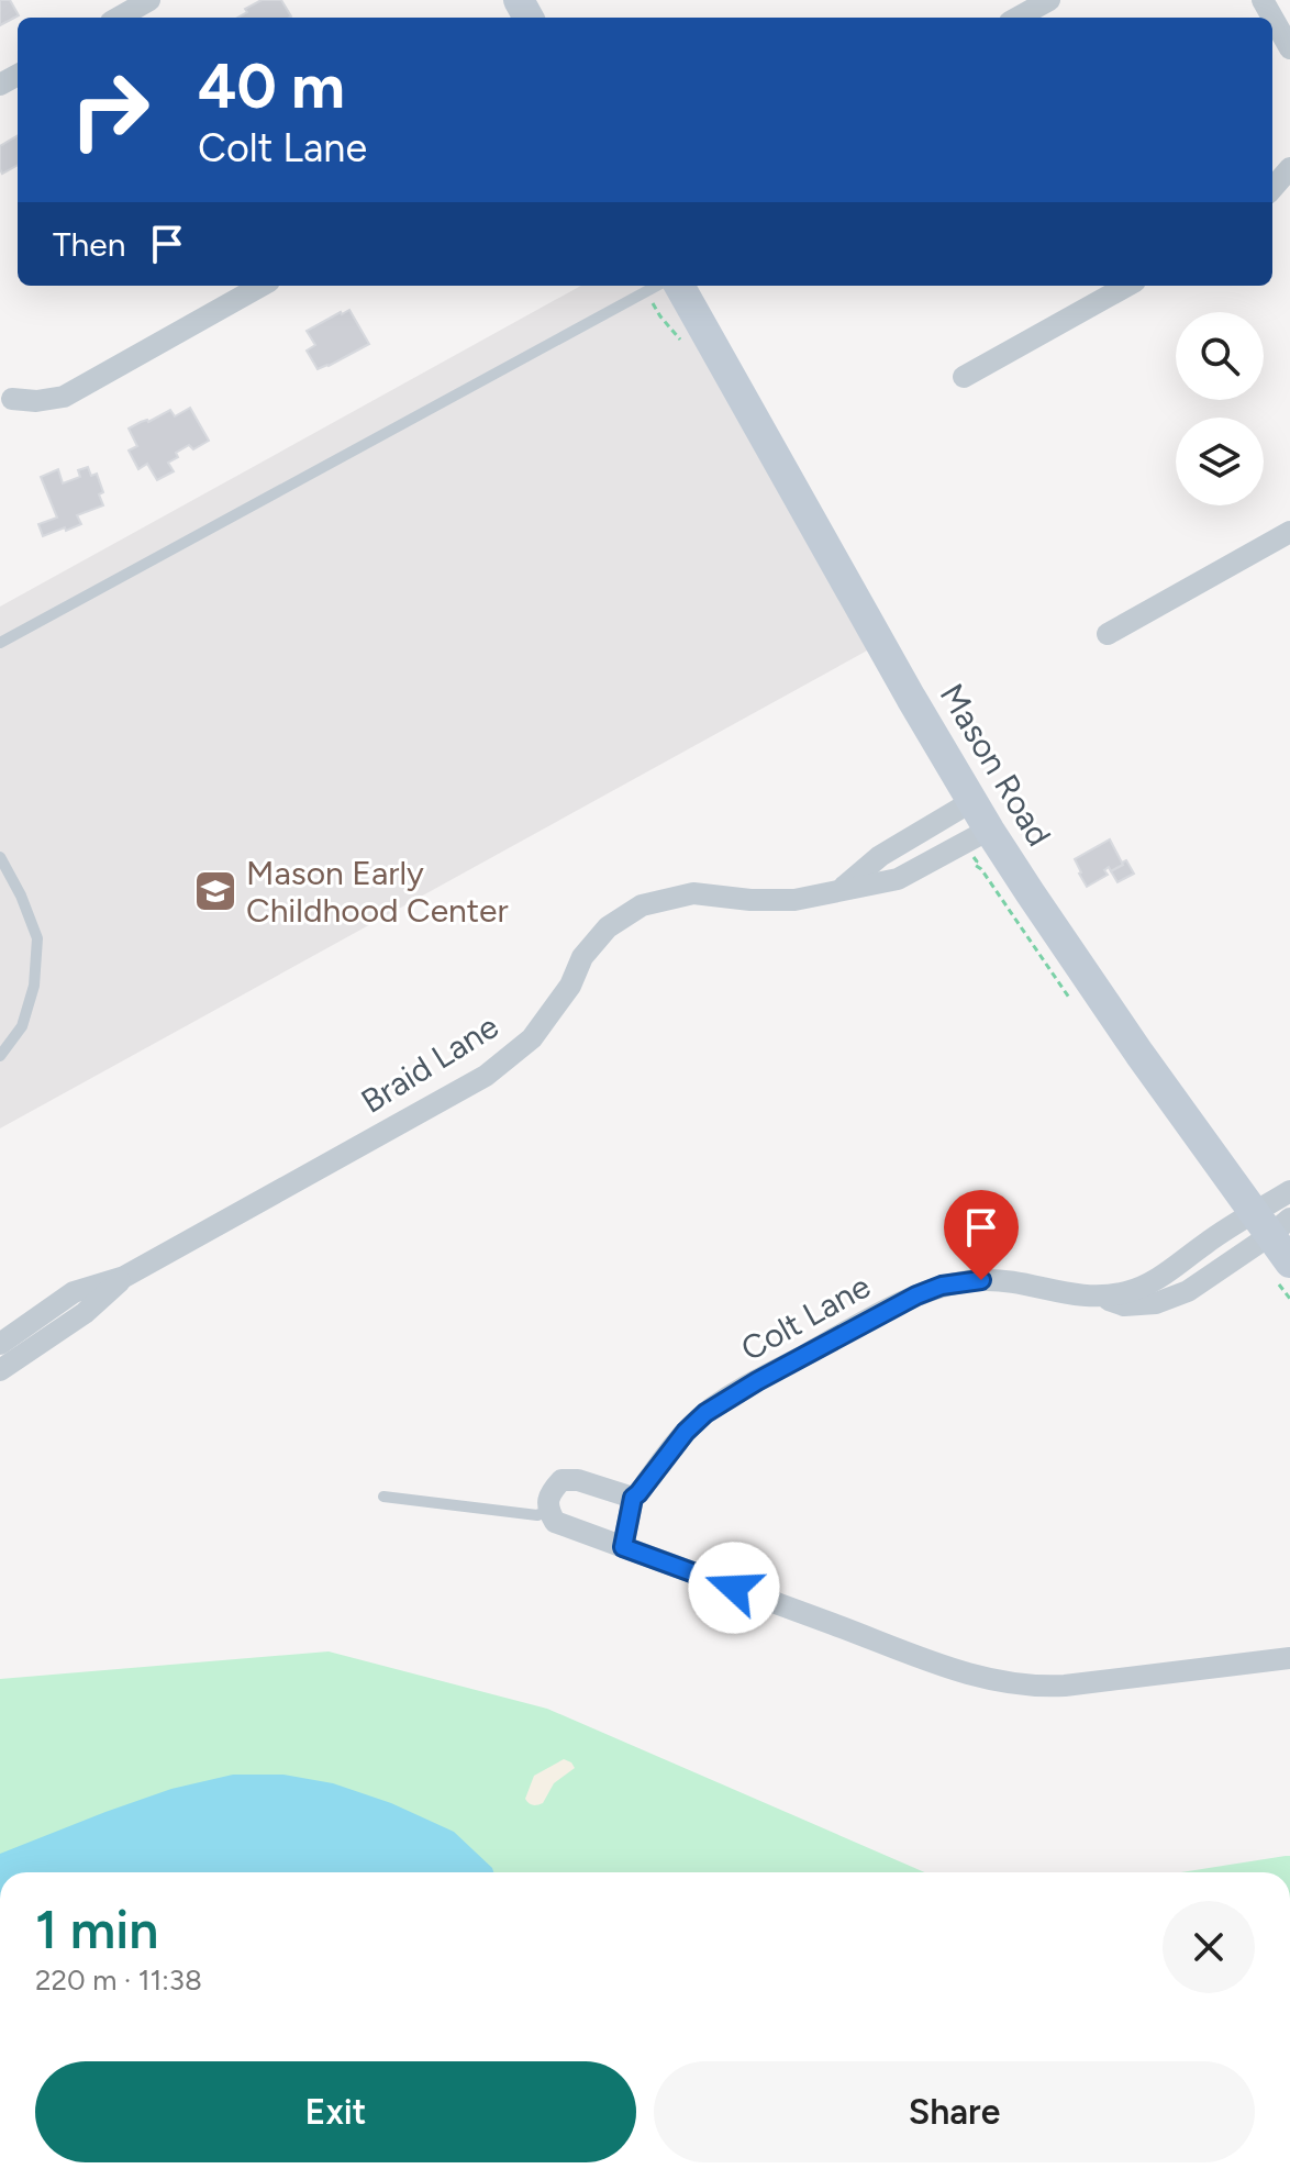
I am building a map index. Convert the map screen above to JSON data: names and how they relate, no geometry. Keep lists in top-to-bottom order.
{
  "streets": {
    "main road": ["Mason Road"],
    "street": ["Braid Lane", "Colt Lane"]
  },
  "crossings": [
    ["Mason Road", "Braid Lane"],
    ["Mason Road", "Colt Lane"]
  ],
  "places": {
    "school or university": ["Mason Early Childhood Center"]
  },
  "page": {
    "turn": ["40 m", "Colt Lane"],
    "then": "Then",
    "heading": ["1 min", "220 m · 11:38"],
    "buttons": ["Exit", "Share"]
  }
}
